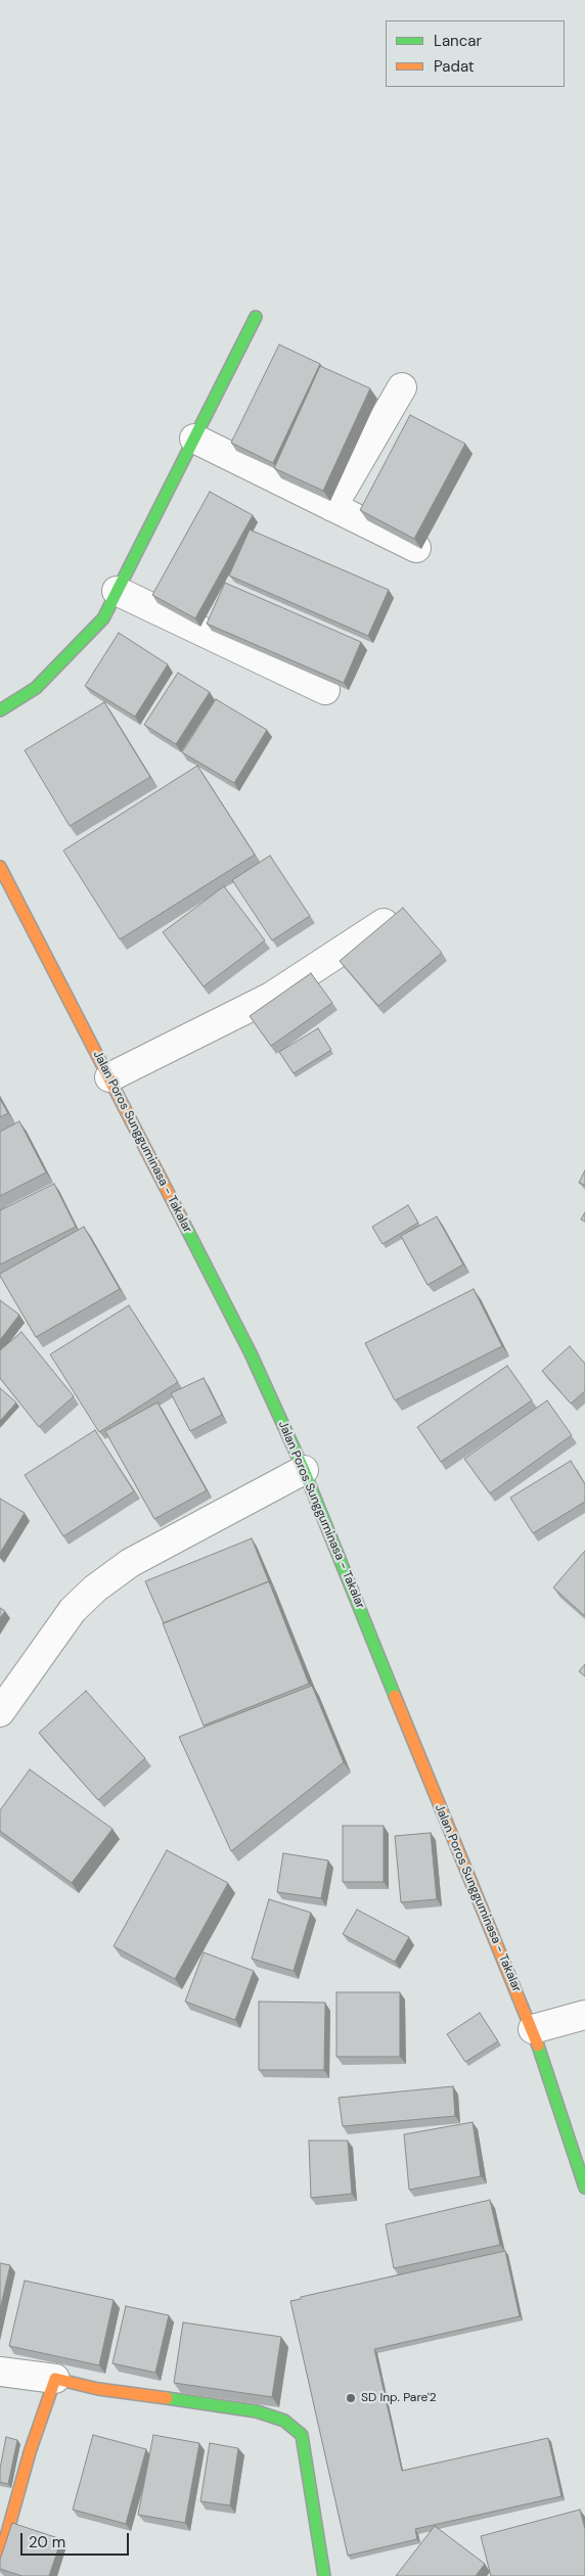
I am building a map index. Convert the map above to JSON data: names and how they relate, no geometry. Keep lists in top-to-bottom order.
{
  "streets": {
    "main road": ["Jalan Poros Sungguminasa - Takalar"]
  },
  "places": ["SD Inp. Pare'2"],
  "legend": ["Lancar", "Padat"],
  "scale_bar": "20 m"
}
